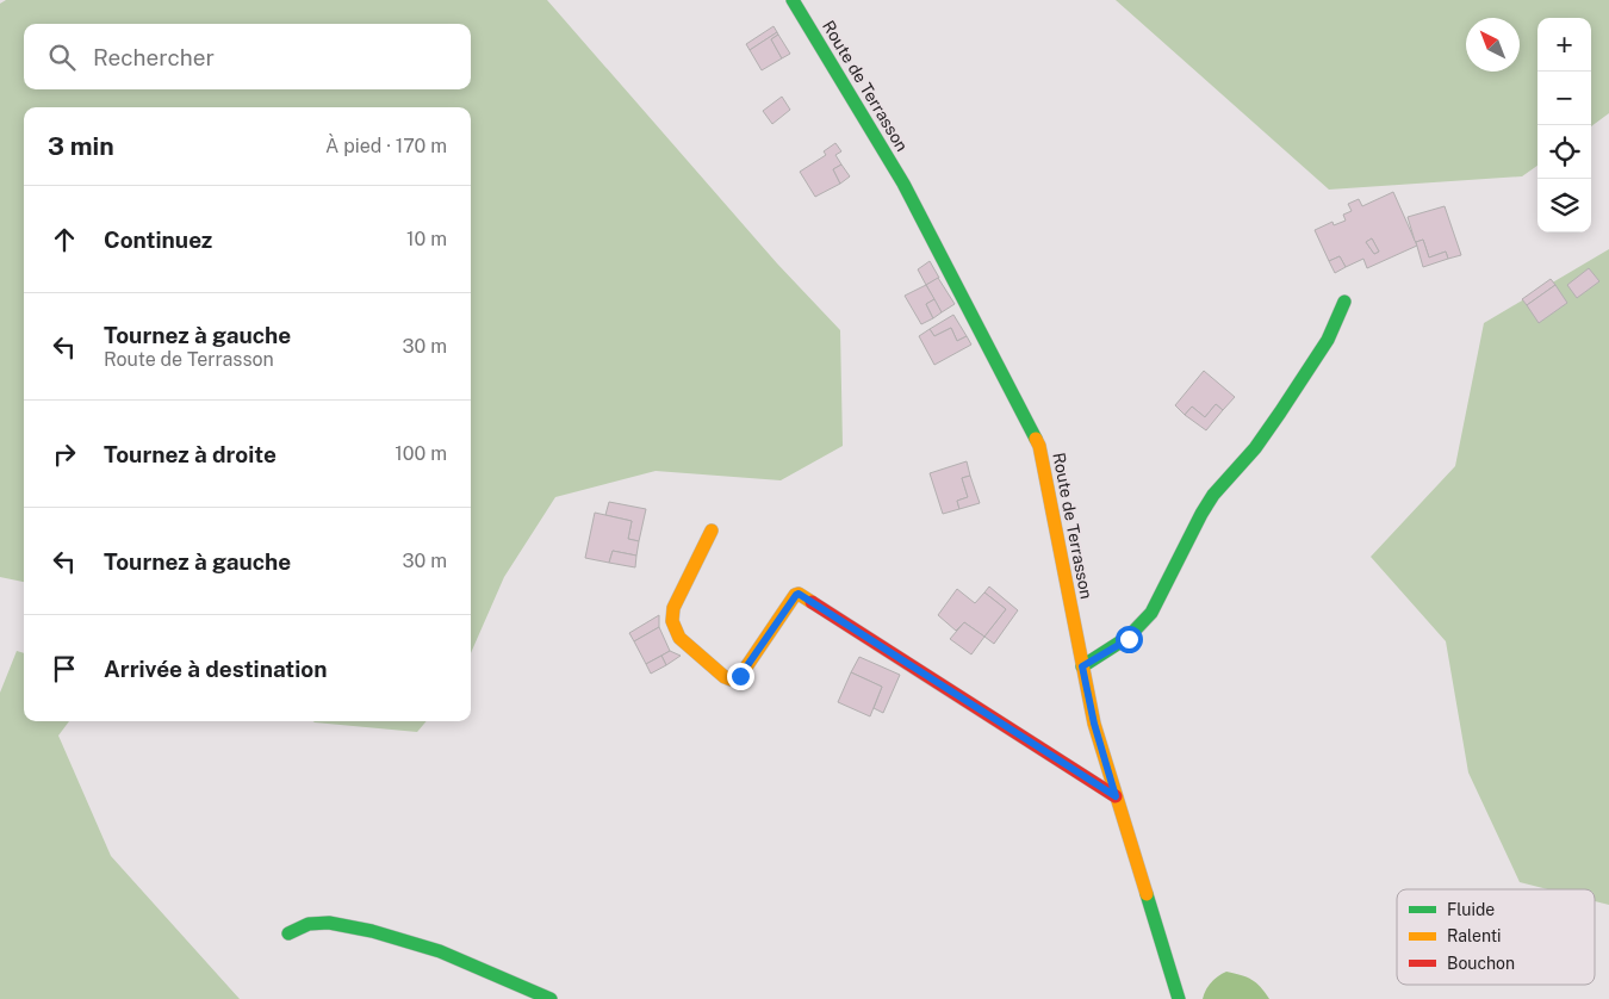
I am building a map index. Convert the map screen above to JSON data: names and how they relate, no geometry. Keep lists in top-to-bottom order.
{
  "streets": {
    "street": ["Route de Terrasson"]
  },
  "legend": ["Fluide", "Ralenti", "Bouchon"],
  "north": "top left",
  "page": {
    "map_buttons": ["+", "−"],
    "search": "Rechercher",
    "heading": ["3 min", "À pied · 170 m"],
    "list": [
      ["Continuez", "10 m"],
      ["Tournez à gauche", "Route de Terrasson", "30 m"],
      ["Tournez à droite", "100 m"],
      ["Tournez à gauche", "30 m"],
      "Arrivée à destination"
    ]
  }
}
